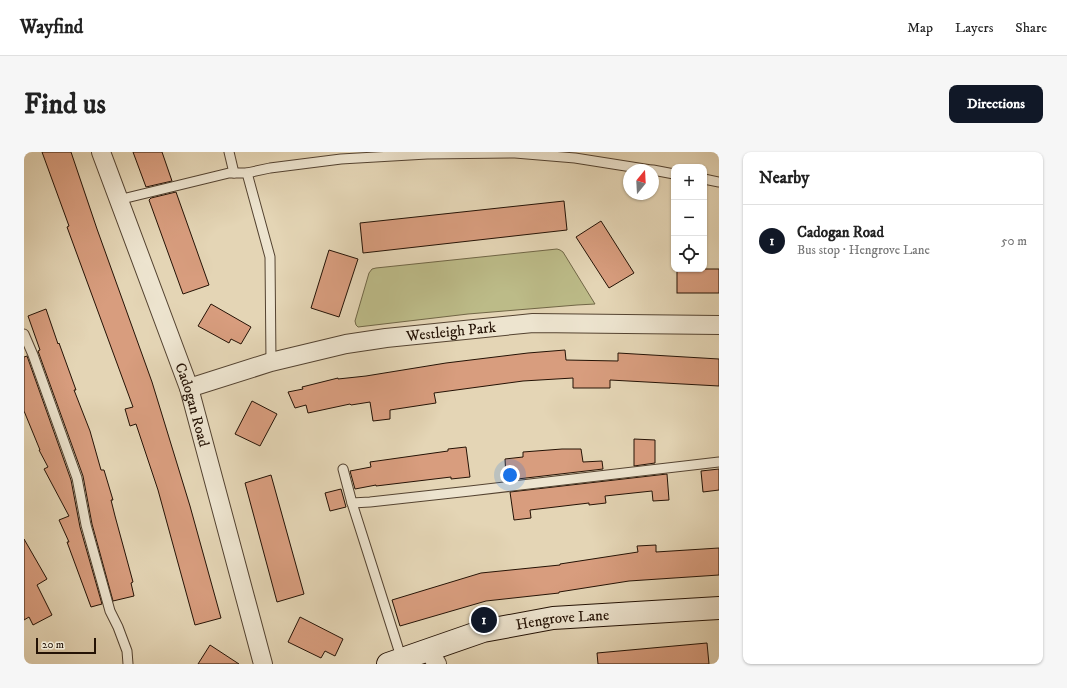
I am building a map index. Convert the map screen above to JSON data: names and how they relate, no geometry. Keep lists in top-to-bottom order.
{
  "streets": {
    "street": ["Westleigh Park", "Cadogan Road", "Hengrove Lane"]
  },
  "crossings": [
    ["Westleigh Park", "Cadogan Road"]
  ],
  "scale_bar": "20 m",
  "north": "top",
  "page": {
    "header": "Wayfind",
    "nav": ["Map", "Layers", "Share"],
    "buttons": "Directions",
    "title": "Find us",
    "heading": "Nearby",
    "map_buttons": ["+", "−"],
    "list": [
      {
        "mark": "1",
        "name": "Cadogan Road",
        "note": "Bus stop · Hengrove Lane",
        "value": "50 m"
      }
    ],
    "pins": "1",
    "scale": "20 m"
  }
}
